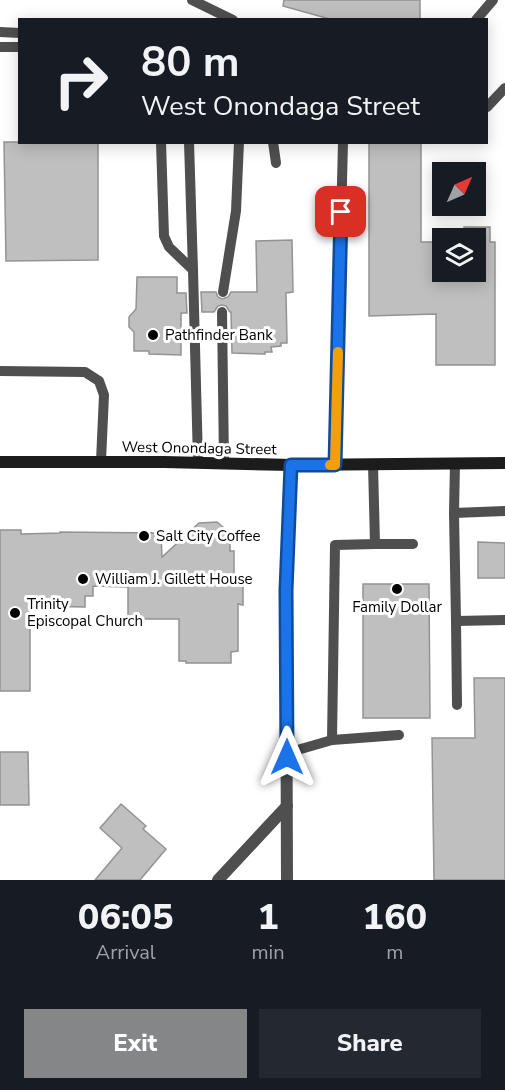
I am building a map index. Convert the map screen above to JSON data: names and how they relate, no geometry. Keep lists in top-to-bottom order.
{
  "streets": {
    "main road": ["West Onondaga Street"]
  },
  "places": [
    "Pathfinder Bank",
    "Salt City Coffee",
    "William J. Gillett House",
    "Family Dollar",
    "Trinity Episcopal Church"
  ],
  "north": "top right",
  "page": {
    "turn": ["80 m", "West Onondaga Street"],
    "eta": [
      "06:05",
      "Arrival",
      "1",
      "min",
      "160",
      "m"
    ],
    "buttons": ["Exit", "Share"]
  }
}
